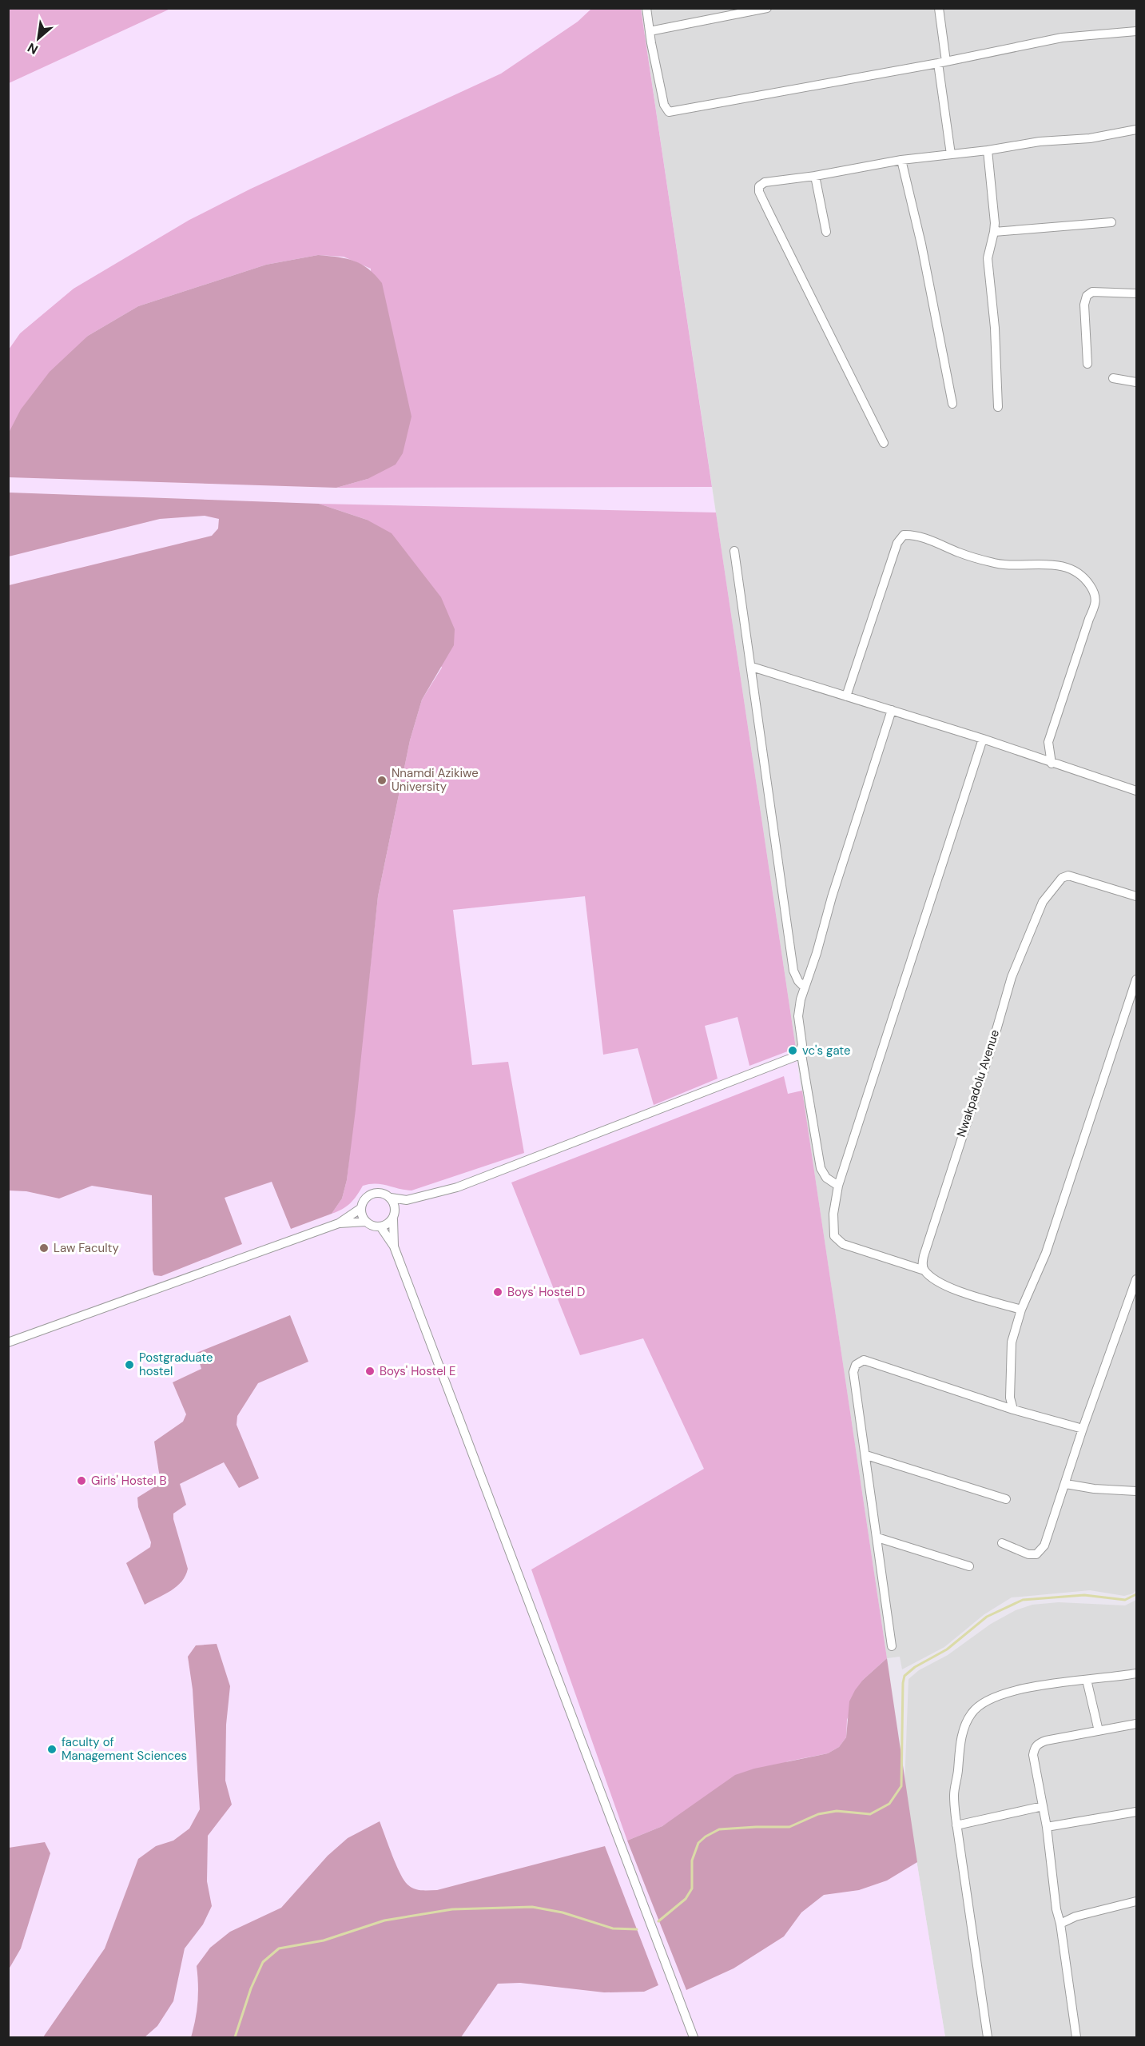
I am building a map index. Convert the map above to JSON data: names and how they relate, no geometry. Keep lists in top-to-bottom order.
{
  "streets": {
    "street": ["Nwakpadolu Avenue"]
  },
  "places": [
    "Nnamdi Azikiwe University",
    "vc's gate",
    "Law Faculty",
    "Boys' Hostel D",
    "Postgraduate hostel",
    "Boys' Hostel E",
    "Girls' Hostel B",
    "faculty of Management Sciences"
  ],
  "north": "bottom left"
}
